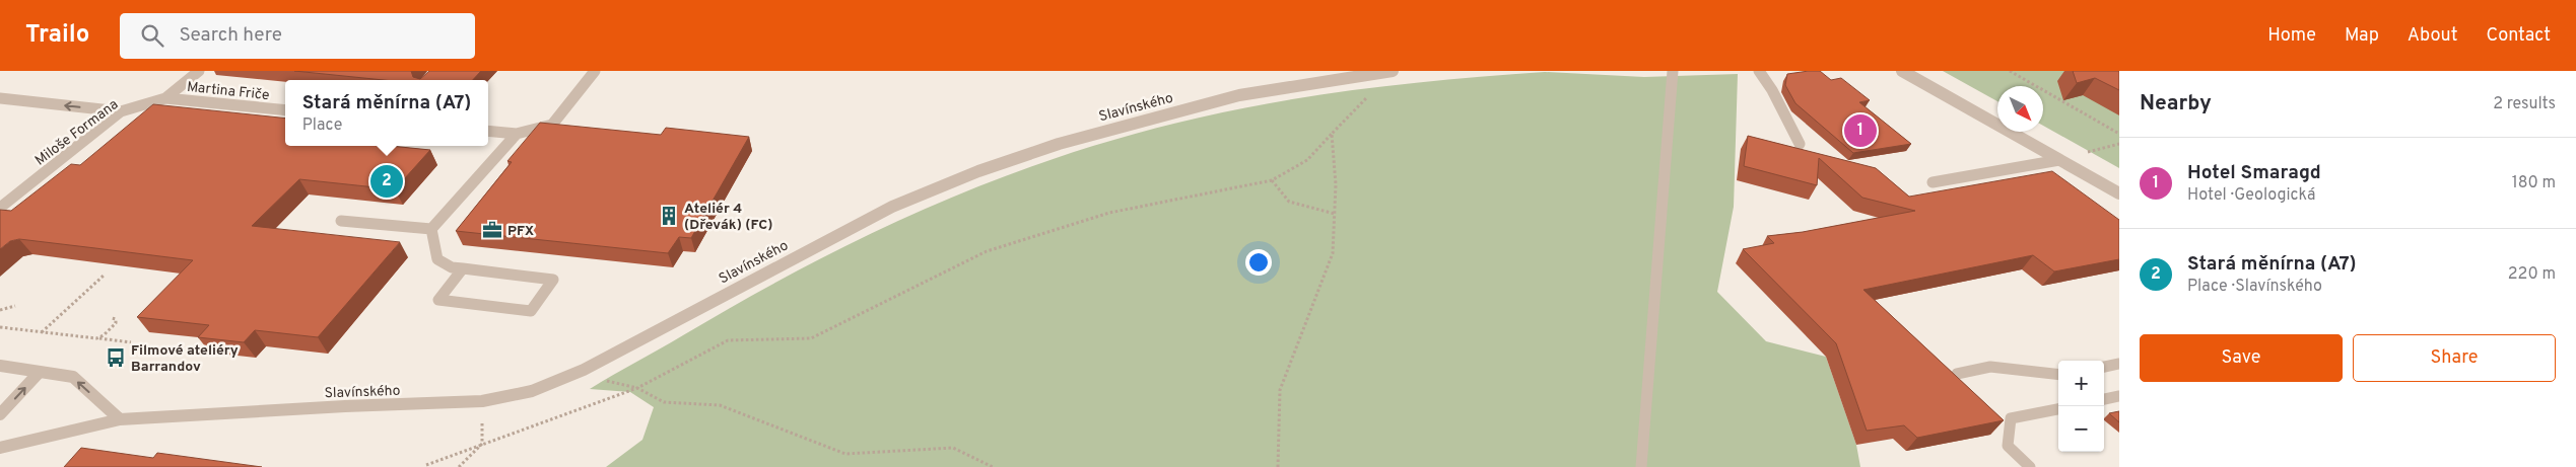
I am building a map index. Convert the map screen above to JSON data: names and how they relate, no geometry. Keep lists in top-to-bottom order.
{
  "streets": {
    "street": ["Slavínského"],
    "lane": ["Martina Friče", "Miloše Formana"]
  },
  "crossings": [
    ["Martina Friče", "Miloše Formana"]
  ],
  "places": {
    "building": ["Ateliér 4 (Dřevák) (FC)"],
    "office": ["PFX"],
    "bus stop": ["Filmové ateliéry Barrandov"]
  },
  "north": "bottom right",
  "page": {
    "header": "Trailo",
    "search": "Search here",
    "nav": [
      "Home",
      "Map",
      "About",
      "Contact"
    ],
    "heading": ["Nearby", "2 results"],
    "popup": ["Stará měnírna (A7)", "Place"],
    "pins": ["1", "2"],
    "list": [
      {
        "mark": "1",
        "name": "Hotel Smaragd",
        "note": "Hotel · Geologická",
        "value": "180 m"
      },
      {
        "mark": "2",
        "name": "Stará měnírna (A7)",
        "note": "Place · Slavínského",
        "value": "220 m"
      }
    ],
    "buttons": ["Save", "Share"],
    "map_buttons": ["+", "−"]
  }
}
